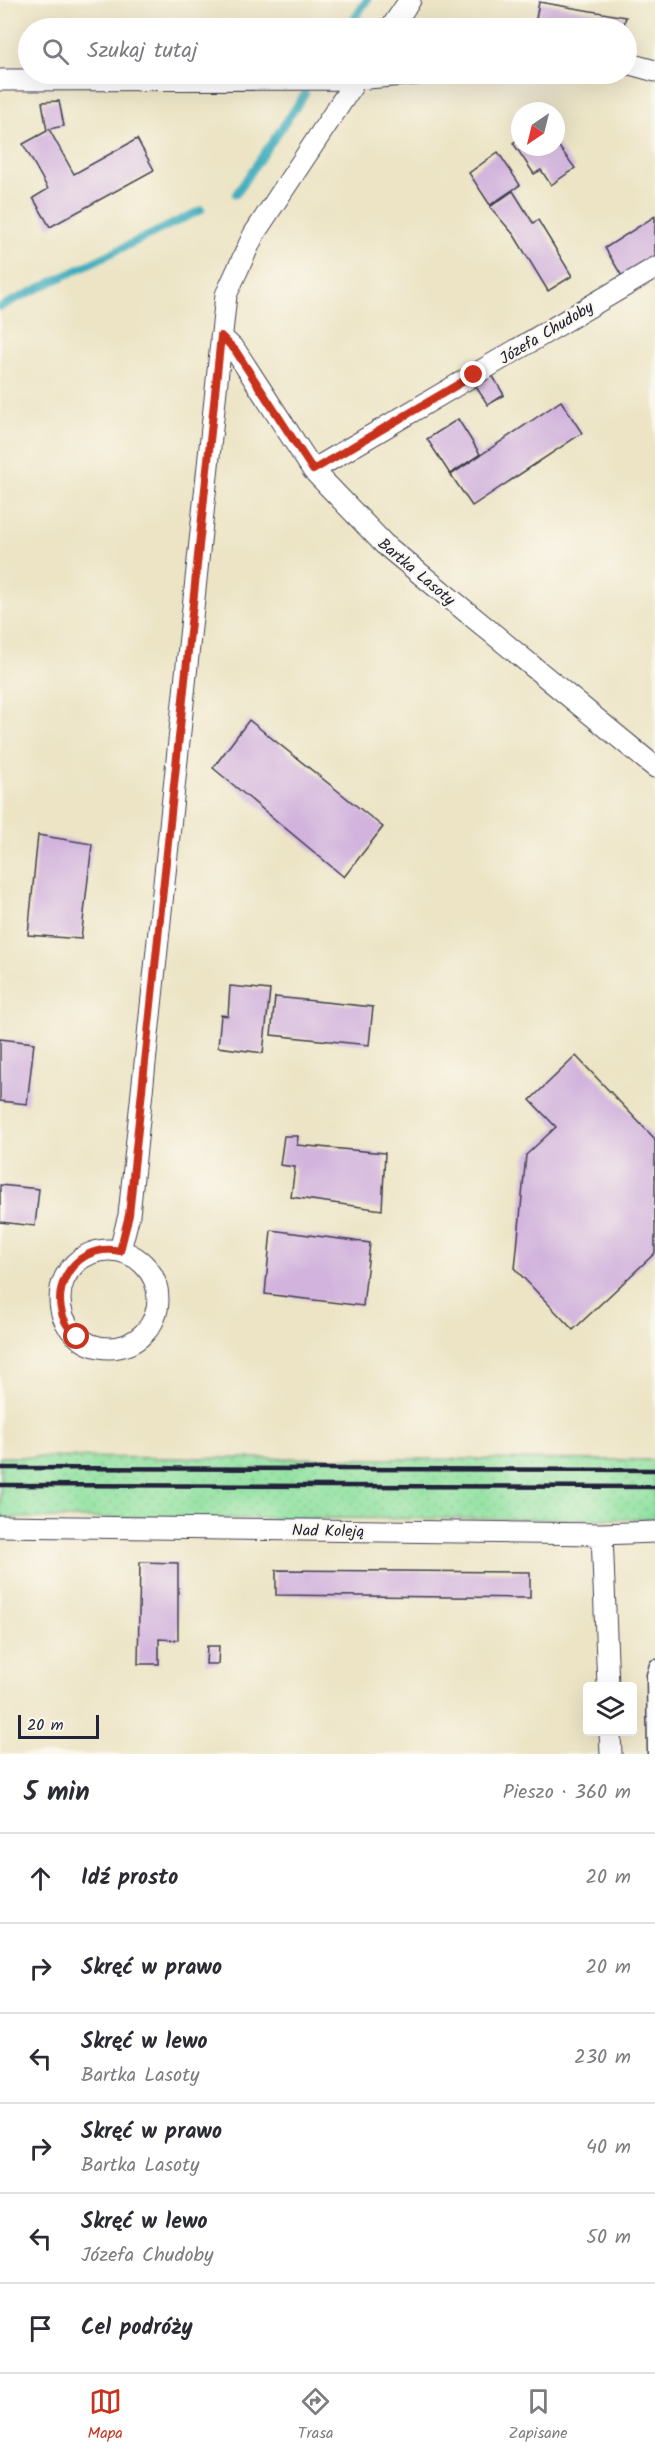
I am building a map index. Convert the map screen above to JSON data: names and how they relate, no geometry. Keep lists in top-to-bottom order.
{
  "streets": {
    "street": ["Józefa Chudoby", "Bartka Lasoty", "Nad Koleją"]
  },
  "crossings": [
    ["Józefa Chudoby", "Bartka Lasoty"]
  ],
  "scale_bar": "20 m",
  "north": "bottom left",
  "page": {
    "search": "Szukaj tutaj",
    "scale": "20 m",
    "heading": ["5 min", "Pieszo · 360 m"],
    "list": [
      ["Idź prosto", "20 m"],
      ["Skręć w prawo", "20 m"],
      ["Skręć w lewo", "Bartka Lasoty", "230 m"],
      ["Skręć w prawo", "Bartka Lasoty", "40 m"],
      ["Skręć w lewo", "Józefa Chudoby", "50 m"],
      "Cel podróży"
    ],
    "nav": ["Mapa", "Trasa", "Zapisane"]
  }
}
